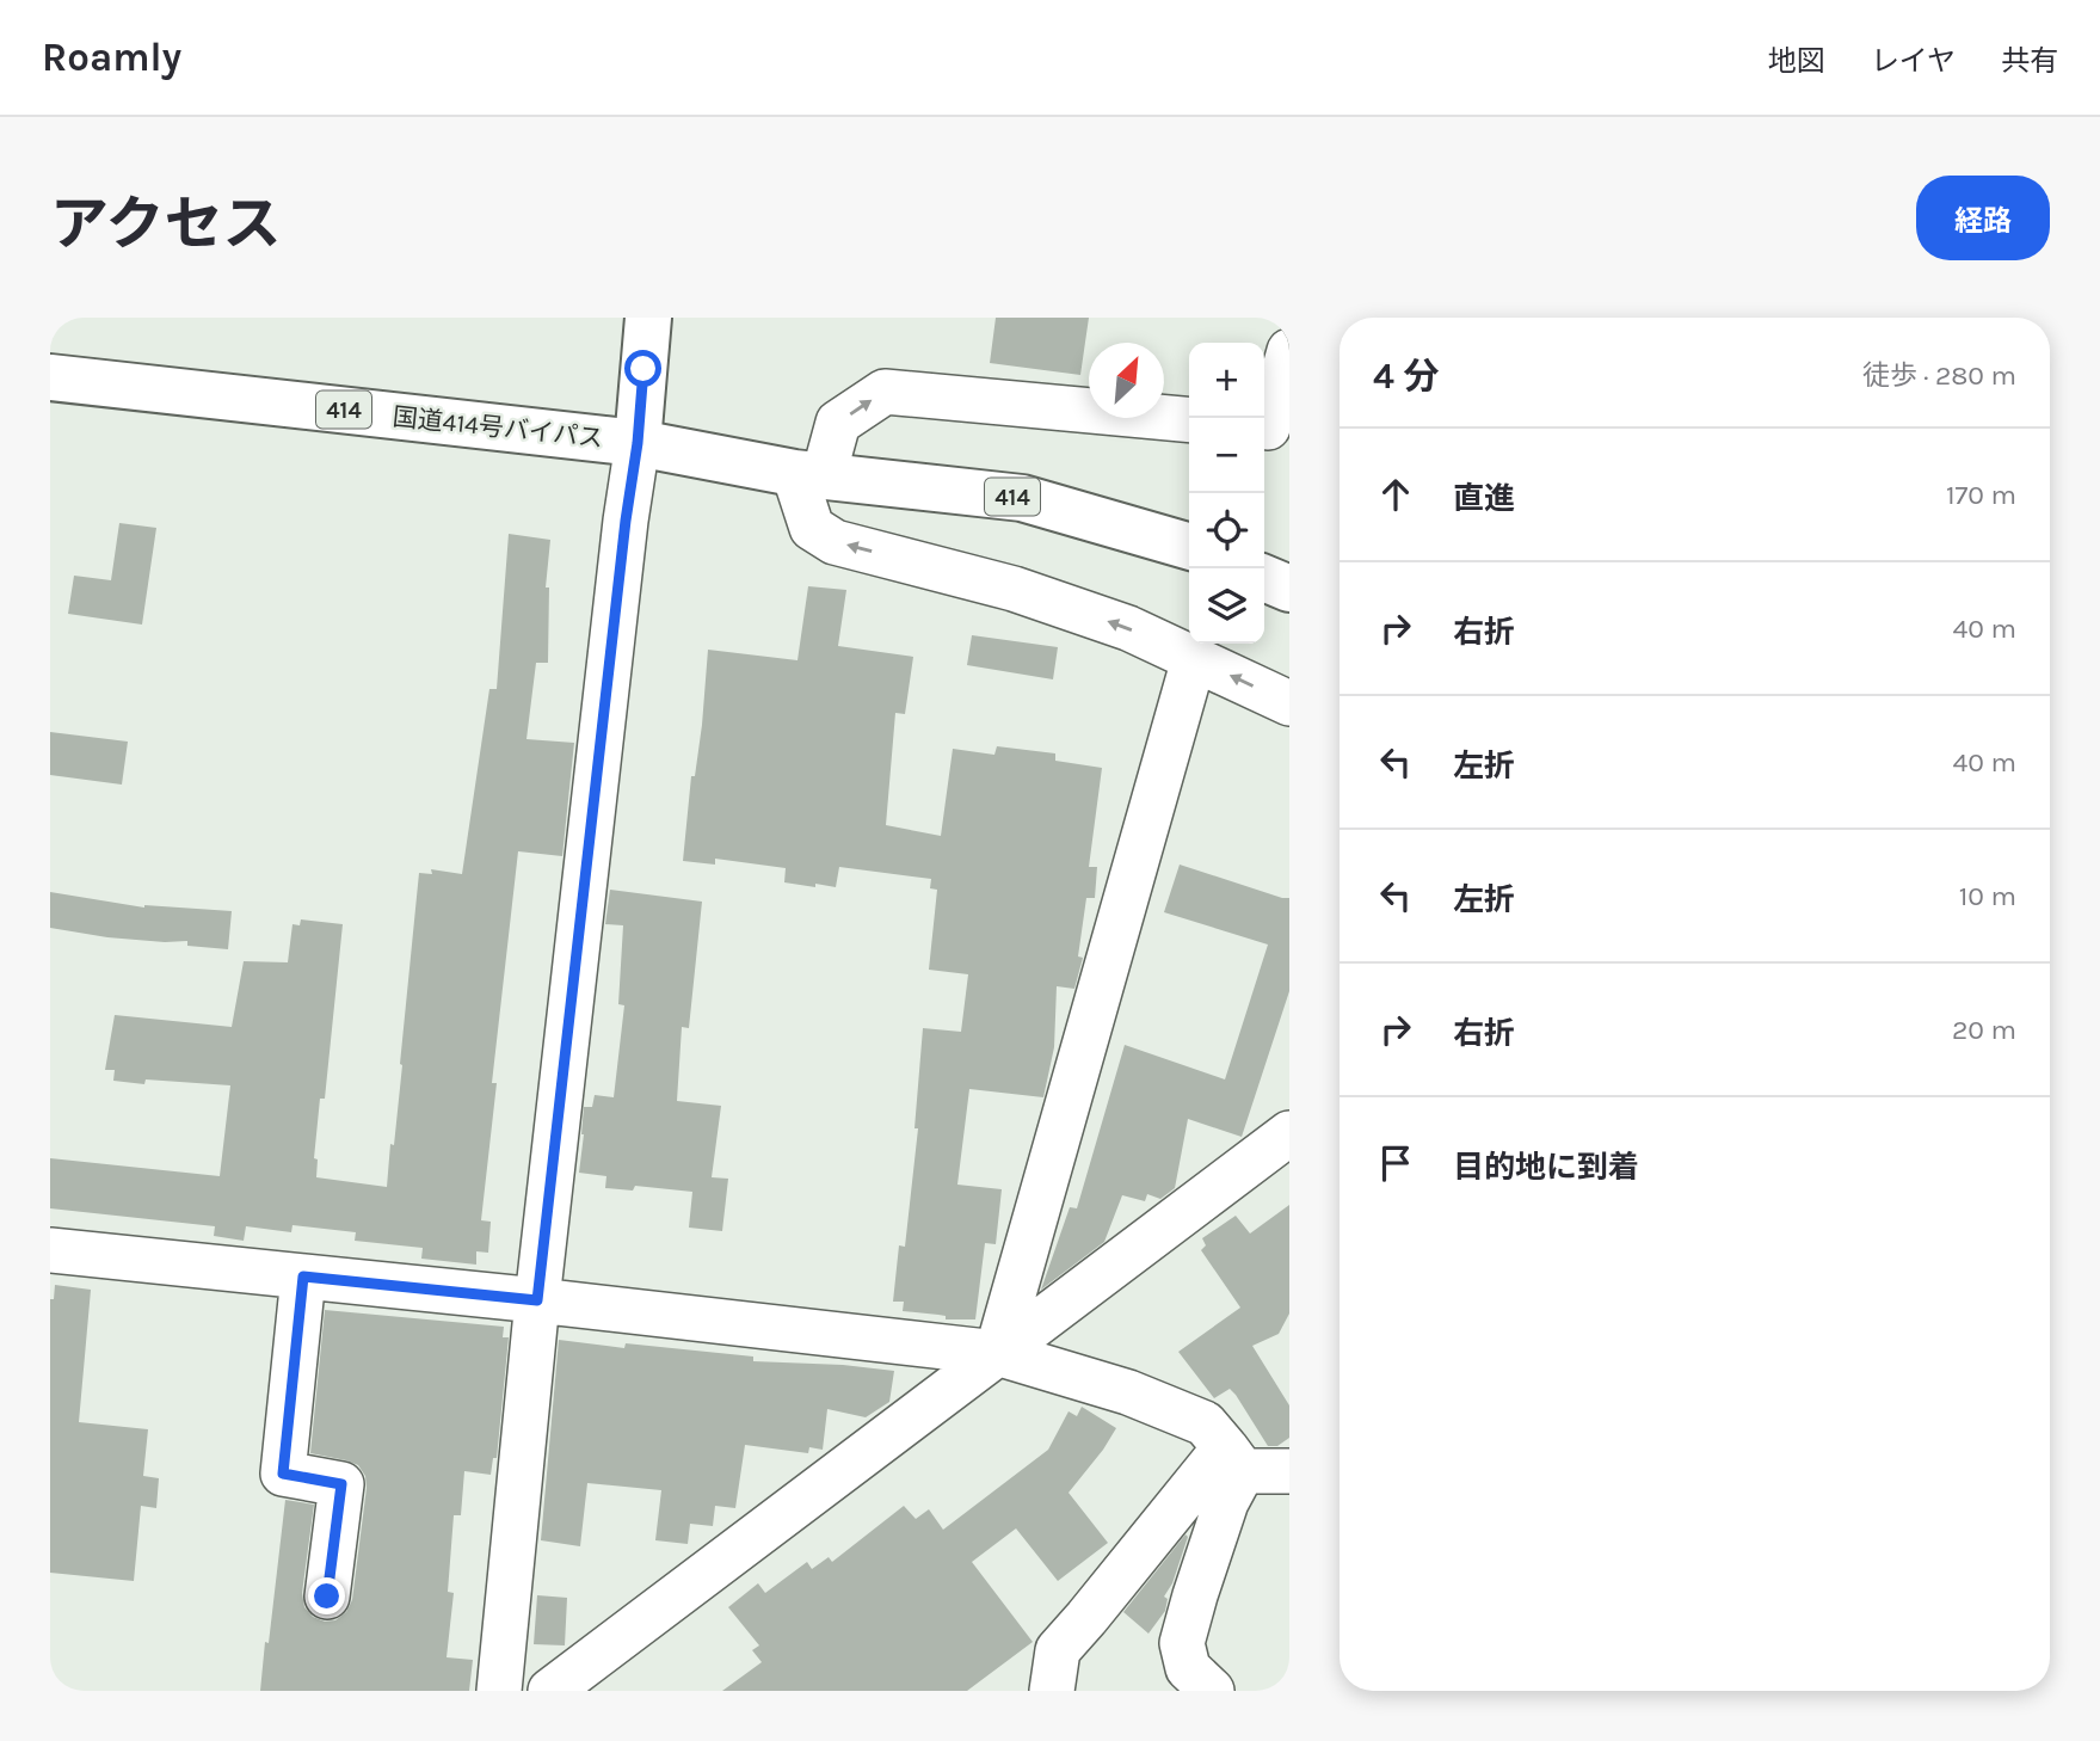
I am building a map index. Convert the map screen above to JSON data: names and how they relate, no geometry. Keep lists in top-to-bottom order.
{
  "streets": {
    "main road": ["414", "国道414号バイパス"]
  },
  "north": "top right",
  "page": {
    "header": "Roamly",
    "nav": ["地図", "レイヤ", "共有"],
    "title": "アクセス",
    "buttons": "経路",
    "heading": ["4 分", "徒歩 · 280 m"],
    "map_buttons": ["+", "−"],
    "list": [
      ["直進", "170 m"],
      ["右折", "40 m"],
      ["左折", "40 m"],
      ["左折", "10 m"],
      ["右折", "20 m"],
      "目的地に到着"
    ]
  }
}
